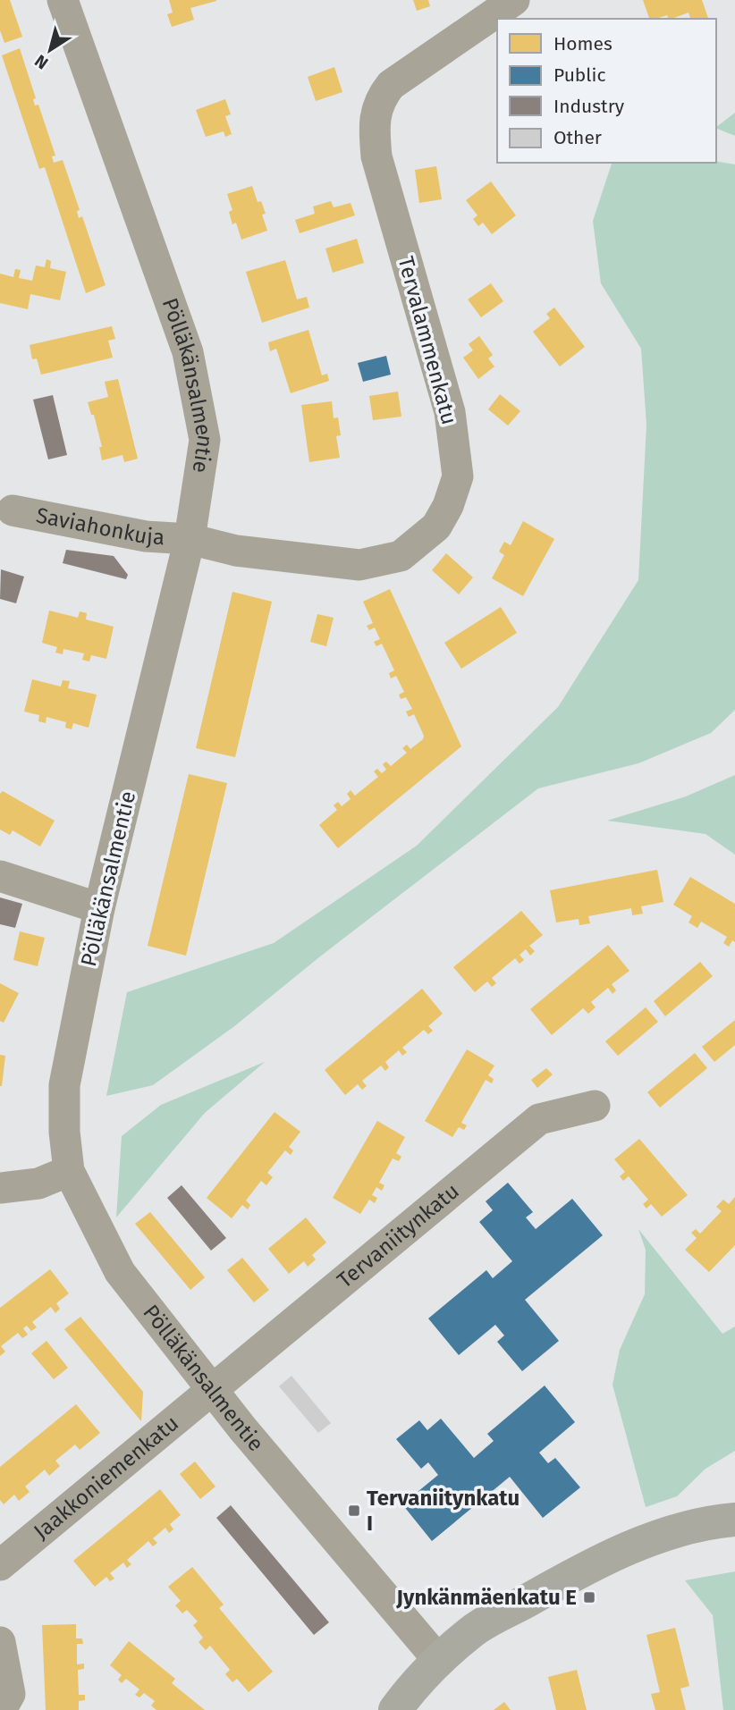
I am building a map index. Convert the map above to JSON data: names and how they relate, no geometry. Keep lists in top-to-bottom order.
{
  "streets": {
    "street": [
      "Tervalammenkatu",
      "Pölläkänsalmentie",
      "Saviahonkuja",
      "Tervaniitynkatu",
      "Jaakkoniemenkatu"
    ]
  },
  "crossings": [
    ["Tervalammenkatu", "Pölläkänsalmentie"],
    ["Tervalammenkatu", "Saviahonkuja"],
    ["Pölläkänsalmentie", "Saviahonkuja"],
    ["Pölläkänsalmentie", "Tervaniitynkatu"],
    ["Pölläkänsalmentie", "Jaakkoniemenkatu"],
    ["Tervaniitynkatu", "Jaakkoniemenkatu"]
  ],
  "places": {
    "transit": ["Tervaniitynkatu I", "Jynkänmäenkatu E"]
  },
  "legend": [
    "Homes",
    "Public",
    "Industry",
    "Other"
  ],
  "north": "bottom left"
}
